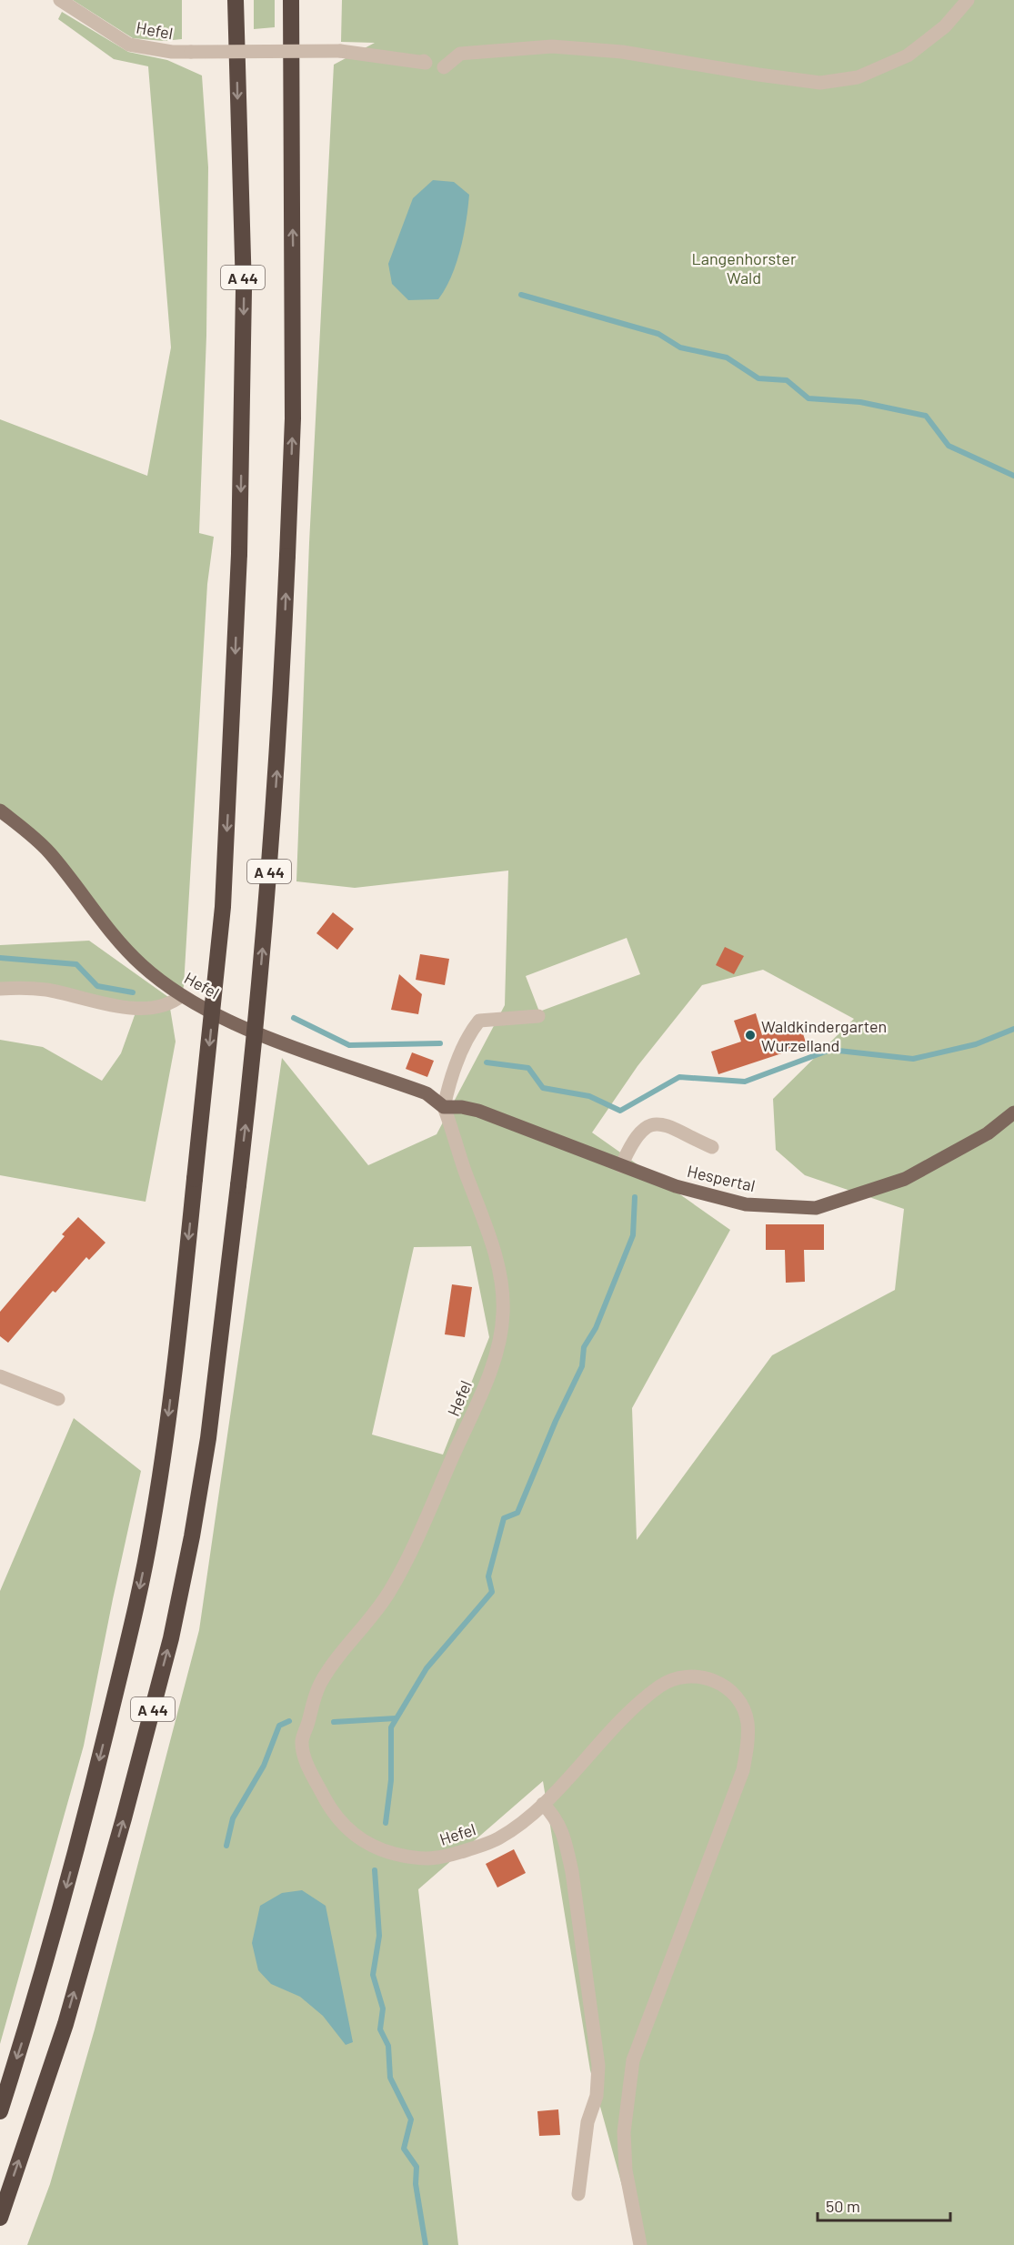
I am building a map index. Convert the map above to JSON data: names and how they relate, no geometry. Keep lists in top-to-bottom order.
{
  "streets": {
    "highway": ["A 44"],
    "main road": ["Hefel", "Hespertal"]
  },
  "crossings": [
    ["Hefel", "Hespertal"]
  ],
  "parks": ["Langenhorster Wald"],
  "places": ["Waldkindergarten Wurzelland"],
  "scale_bar": "50 m"
}
